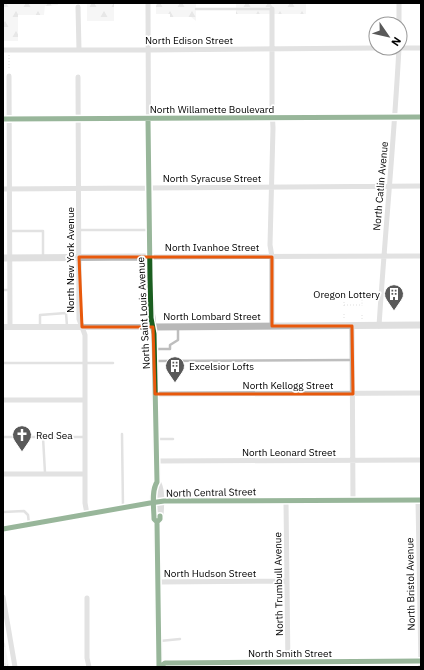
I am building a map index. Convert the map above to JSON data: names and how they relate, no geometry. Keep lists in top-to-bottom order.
{
  "streets": {
    "main road": ["North Ivanhoe Street", "North Saint Louis Avenue", "North Lombard Street"],
    "street": [
      "North Edison Street",
      "North Willamette Boulevard",
      "North Syracuse Street",
      "North Catlin Avenue",
      "North New York Avenue",
      "North Kellogg Street",
      "North Leonard Street",
      "North Central Street",
      "North Hudson Street",
      "North Trumbull Avenue",
      "North Bristol Avenue",
      "North Smith Street"
    ]
  },
  "crossings": [
    ["North Edison Street", "North Saint Louis Avenue"],
    ["North Willamette Boulevard", "North Catlin Avenue"],
    ["North Willamette Boulevard", "North New York Avenue"],
    ["North Willamette Boulevard", "North Saint Louis Avenue"],
    ["North Syracuse Street", "North Catlin Avenue"],
    ["North Syracuse Street", "North New York Avenue"],
    ["North Syracuse Street", "North Saint Louis Avenue"],
    ["North Catlin Avenue", "North Ivanhoe Street"],
    ["North Catlin Avenue", "North Lombard Street"],
    ["North Ivanhoe Street", "North New York Avenue"],
    ["North Ivanhoe Street", "North Saint Louis Avenue"],
    ["North New York Avenue", "North Lombard Street"],
    ["North New York Avenue", "North Central Street"],
    ["North Saint Louis Avenue", "North Lombard Street"],
    ["North Saint Louis Avenue", "North Kellogg Street"],
    ["North Saint Louis Avenue", "North Leonard Street"],
    ["North Saint Louis Avenue", "North Central Street"],
    ["North Saint Louis Avenue", "North Hudson Street"],
    ["North Saint Louis Avenue", "North Smith Street"],
    ["North Central Street", "North Trumbull Avenue"],
    ["North Central Street", "North Bristol Avenue"],
    ["North Hudson Street", "North Trumbull Avenue"],
    ["North Trumbull Avenue", "North Smith Street"],
    ["North Bristol Avenue", "North Smith Street"]
  ],
  "places": {
    "building": ["Oregon Lottery", "Excelsior Lofts"],
    "church": ["Red Sea"]
  },
  "north": "bottom right"
}
